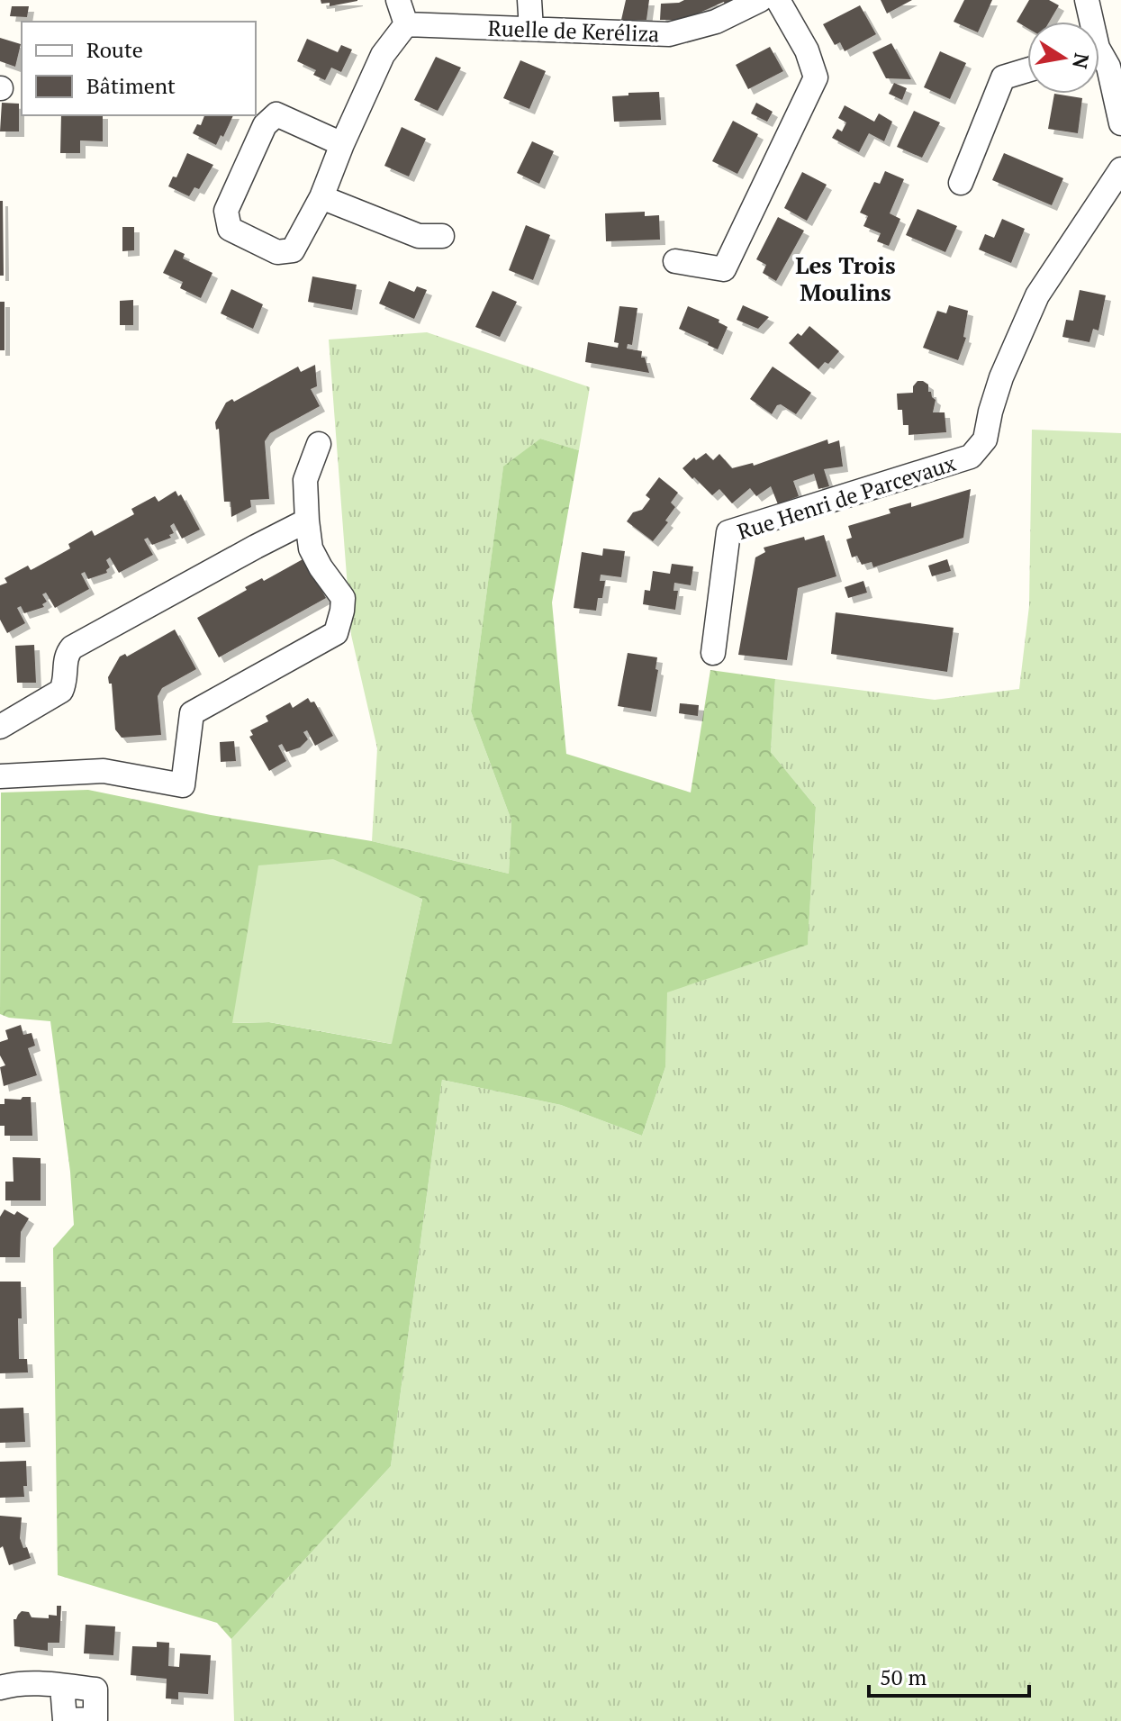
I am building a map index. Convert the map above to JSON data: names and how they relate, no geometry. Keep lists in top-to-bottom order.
{
  "streets": {
    "street": ["Ruelle de Keréliza", "Rue Henri de Parcevaux"]
  },
  "districts": ["Les Trois Moulins"],
  "legend": ["Route", "Bâtiment"],
  "scale_bar": "50 m",
  "north": "right"
}
